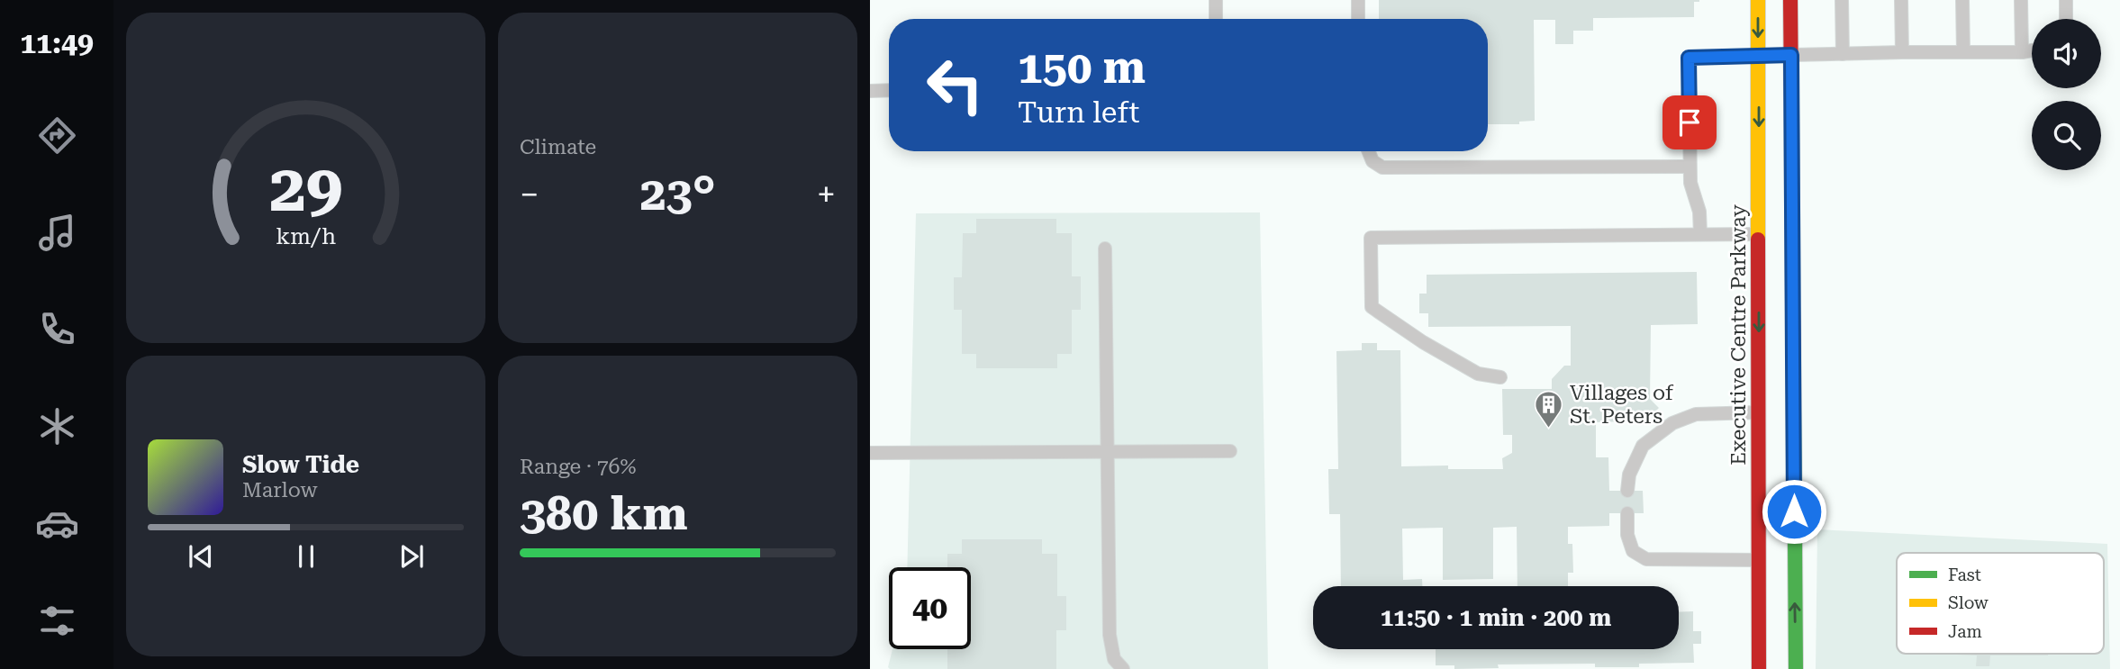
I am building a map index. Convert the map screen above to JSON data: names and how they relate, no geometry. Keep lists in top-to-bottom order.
{
  "streets": {
    "street": ["Executive Centre Parkway"]
  },
  "places": {
    "building": ["Villages of St. Peters"]
  },
  "legend": ["Fast", "Slow", "Jam"],
  "page": {
    "tabs": "11:49",
    "tile": [
      "Climate",
      ["Range · 76%", "380 km"]
    ],
    "turn": ["150 m", "Turn left"],
    "heat": ["−", "23°", "+"],
    "song": ["Slow Tide", "Marlow"],
    "limit": "40",
    "trip": "11:50 · 1 min · 200 m",
    "gauge": ["29", "km/h"]
  }
}
